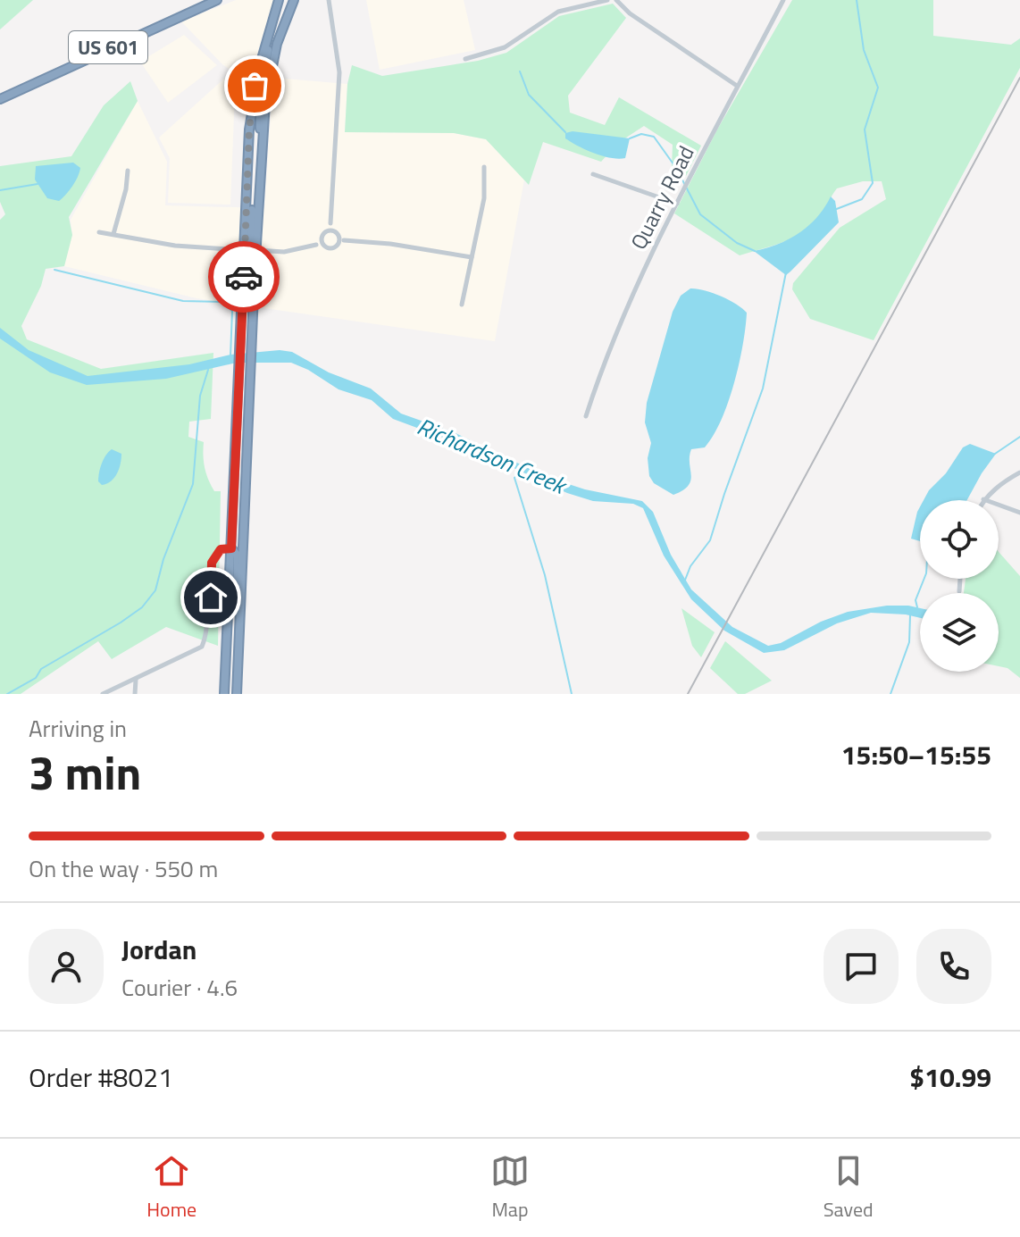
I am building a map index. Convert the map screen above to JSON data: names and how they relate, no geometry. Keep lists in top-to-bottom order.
{
  "streets": {
    "highway": ["US 601"],
    "street": ["Quarry Road"]
  },
  "water": ["Richardson Creek"],
  "page": {
    "heading": ["3 min", "Arriving in", "15:50–15:55"],
    "panel": [
      "Jordan",
      "Courier · 4.6",
      "Order #8021",
      "$10.99"
    ],
    "bar": "On the way · 550 m",
    "tabs": ["Home", "Map", "Saved"]
  }
}
